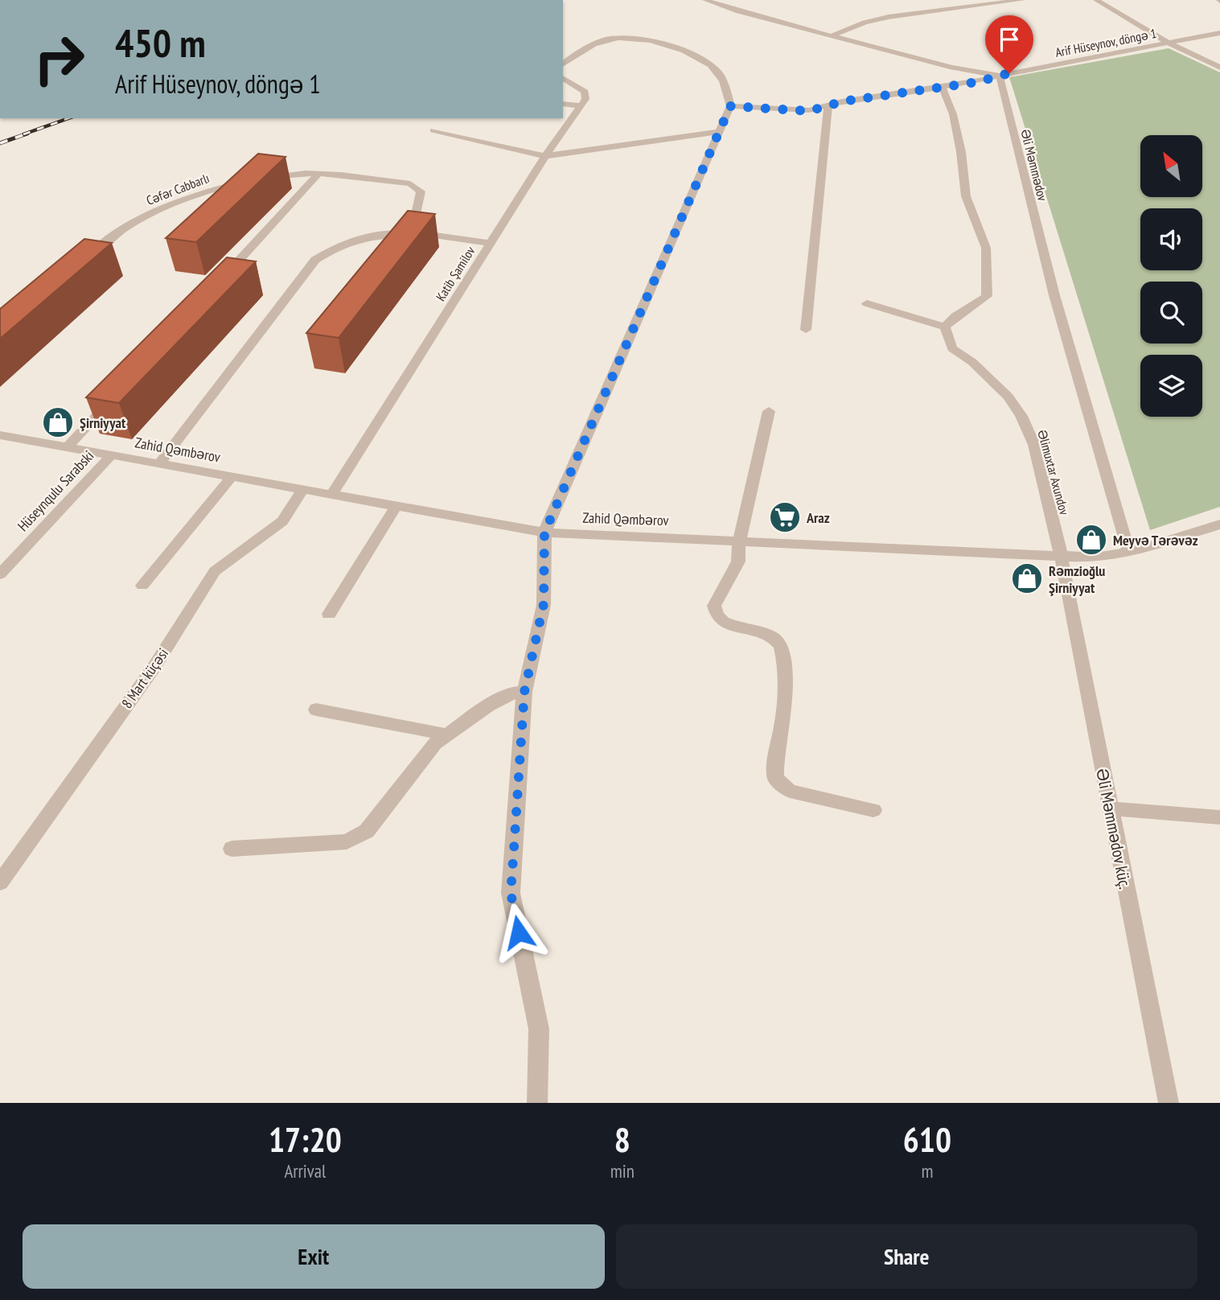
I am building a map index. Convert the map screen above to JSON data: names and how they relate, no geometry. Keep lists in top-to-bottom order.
{
  "streets": {
    "street": [
      "Arif Hüseynov, döngə 1",
      "Əli Məmmədov",
      "Cəfər Cabbarlı",
      "Katib Şamilov",
      "Zahid Qəmbərov",
      "Əlimuxtar Axundov",
      "Hüseynqulu Sarabski",
      "8 Mart küçəsi",
      "Əli Məmmədov küç."
    ]
  },
  "crossings": [
    ["Arif Hüseynov, döngə 1", "Əli Məmmədov"],
    ["Əli Məmmədov", "Zahid Qəmbərov"],
    ["Katib Şamilov", "Zahid Qəmbərov"],
    ["Zahid Qəmbərov", "Əlimuxtar Axundov"],
    ["Zahid Qəmbərov", "Hüseynqulu Sarabski"],
    ["Zahid Qəmbərov", "8 Mart küçəsi"],
    ["Zahid Qəmbərov", "Əli Məmmədov küç."],
    ["Əlimuxtar Axundov", "Əli Məmmədov küç."]
  ],
  "places": {
    "shop": ["Şirniyyat", "Meyvə Tərəvəz", "Rəmzioğlu Şirniyyat"],
    "supermarket": ["Araz"]
  },
  "north": "top left",
  "page": {
    "turn": ["450 m", "Arif Hüseynov, döngə 1"],
    "eta": [
      "17:20",
      "Arrival",
      "8",
      "min",
      "610",
      "m"
    ],
    "buttons": ["Exit", "Share"]
  }
}
